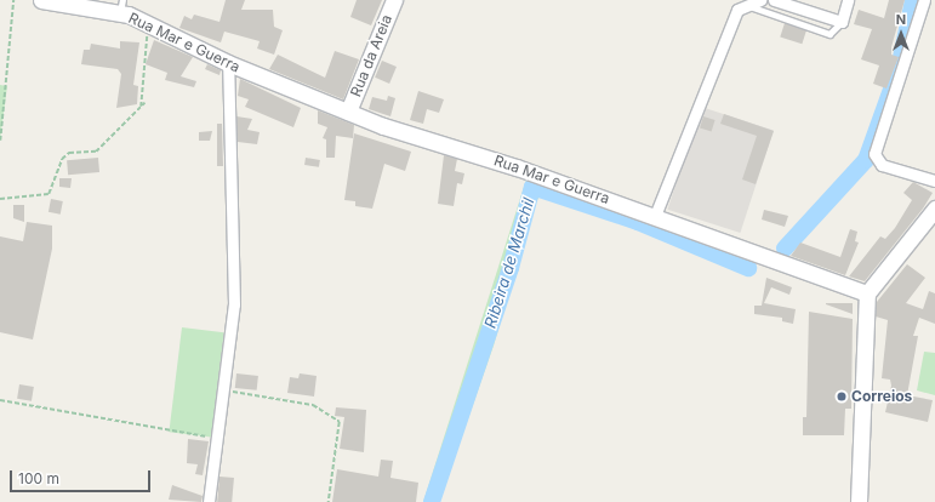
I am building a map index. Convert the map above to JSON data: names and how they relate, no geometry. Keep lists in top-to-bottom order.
{
  "streets": {
    "street": ["Rua Mar e Guerra", "Rua da Areia"]
  },
  "crossings": [
    ["Rua Mar e Guerra", "Rua da Areia"]
  ],
  "water": ["Ribeira de Marchil"],
  "places": ["Correios"],
  "scale_bar": "100 m",
  "north": "top"
}
